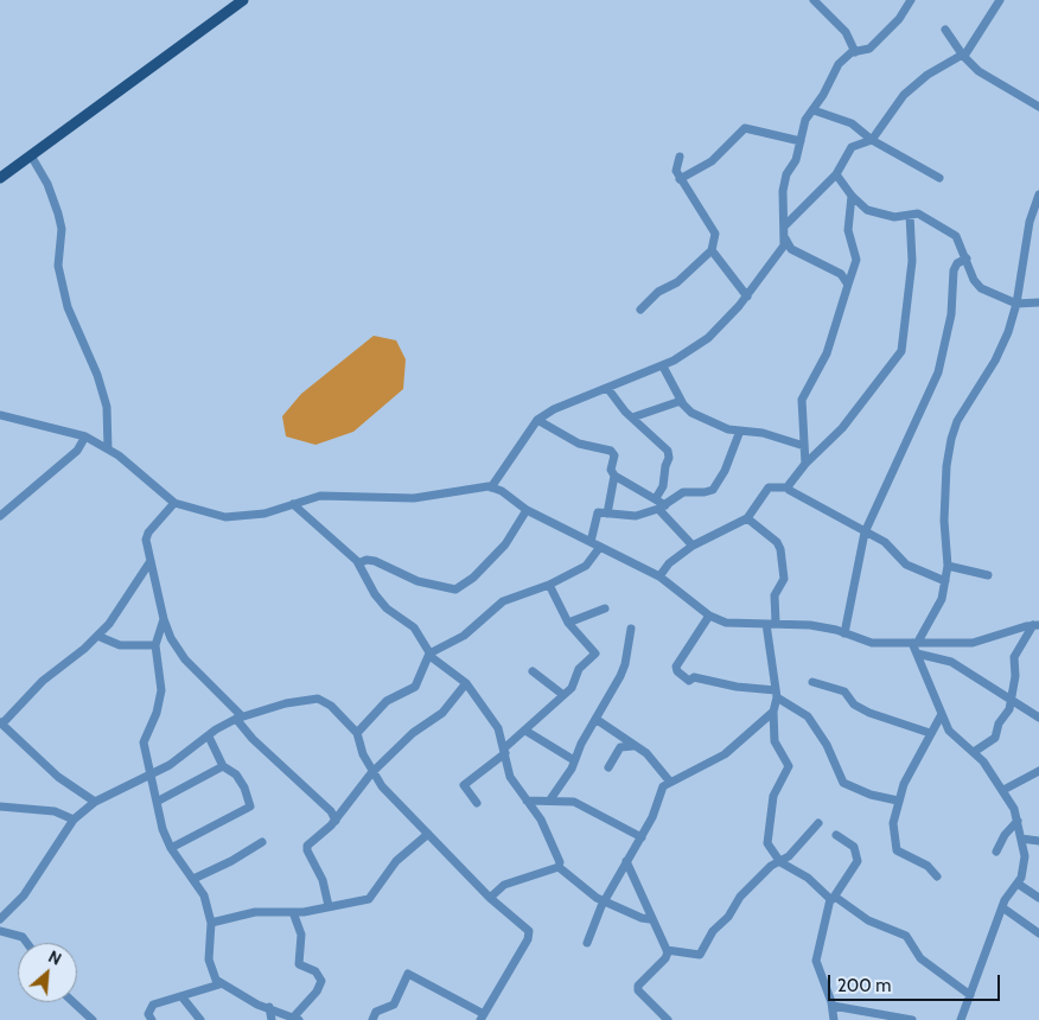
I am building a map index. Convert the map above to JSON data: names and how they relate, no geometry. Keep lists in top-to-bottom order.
{
  "scale_bar": "200 m",
  "north": "top right"
}
